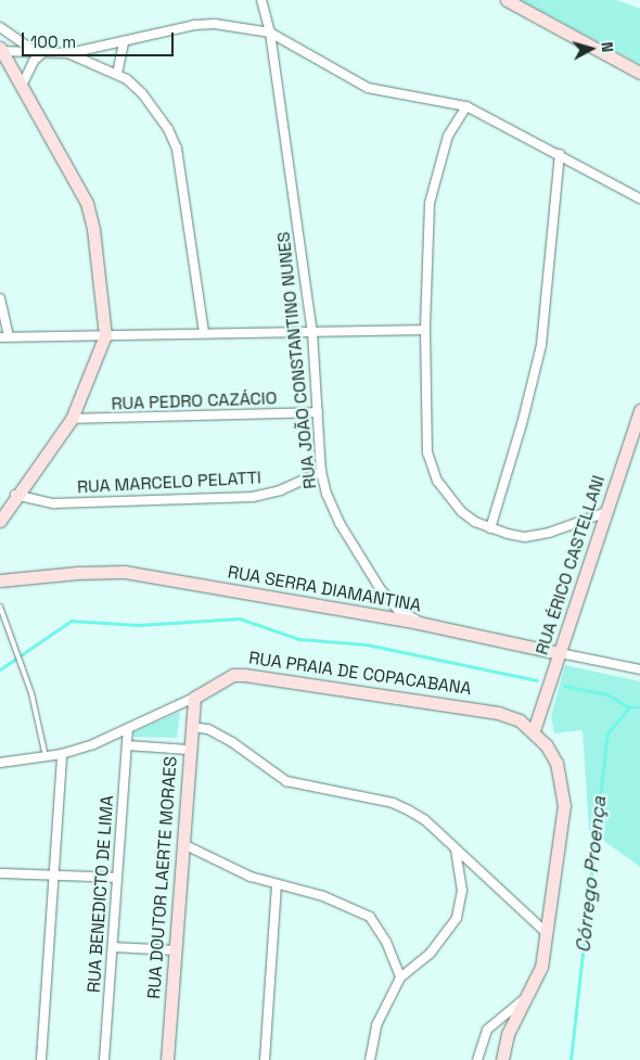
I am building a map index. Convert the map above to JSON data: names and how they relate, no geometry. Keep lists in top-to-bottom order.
{
  "streets": {
    "street": [
      "RUA JOÃO CONSTANTINO NUNES",
      "RUA PEDRO CAZÁCIO",
      "RUA MARCELO PELATTI",
      "RUA ÉRICO CASTELLANI",
      "RUA SERRA DIAMANTINA",
      "RUA PRAIA DE COPACABANA",
      "RUA DOUTOR LAERTE MORAES",
      "RUA BENEDICTO DE LIMA"
    ]
  },
  "crossings": [
    ["RUA JOÃO CONSTANTINO NUNES", "RUA PEDRO CAZÁCIO"],
    ["RUA JOÃO CONSTANTINO NUNES", "RUA MARCELO PELATTI"],
    ["RUA JOÃO CONSTANTINO NUNES", "RUA SERRA DIAMANTINA"],
    ["RUA ÉRICO CASTELLANI", "RUA SERRA DIAMANTINA"],
    ["RUA ÉRICO CASTELLANI", "RUA PRAIA DE COPACABANA"],
    ["RUA PRAIA DE COPACABANA", "RUA DOUTOR LAERTE MORAES"],
    ["RUA PRAIA DE COPACABANA", "RUA BENEDICTO DE LIMA"]
  ],
  "water": ["Córrego Proença"],
  "scale_bar": "100 m",
  "north": "right"
}
